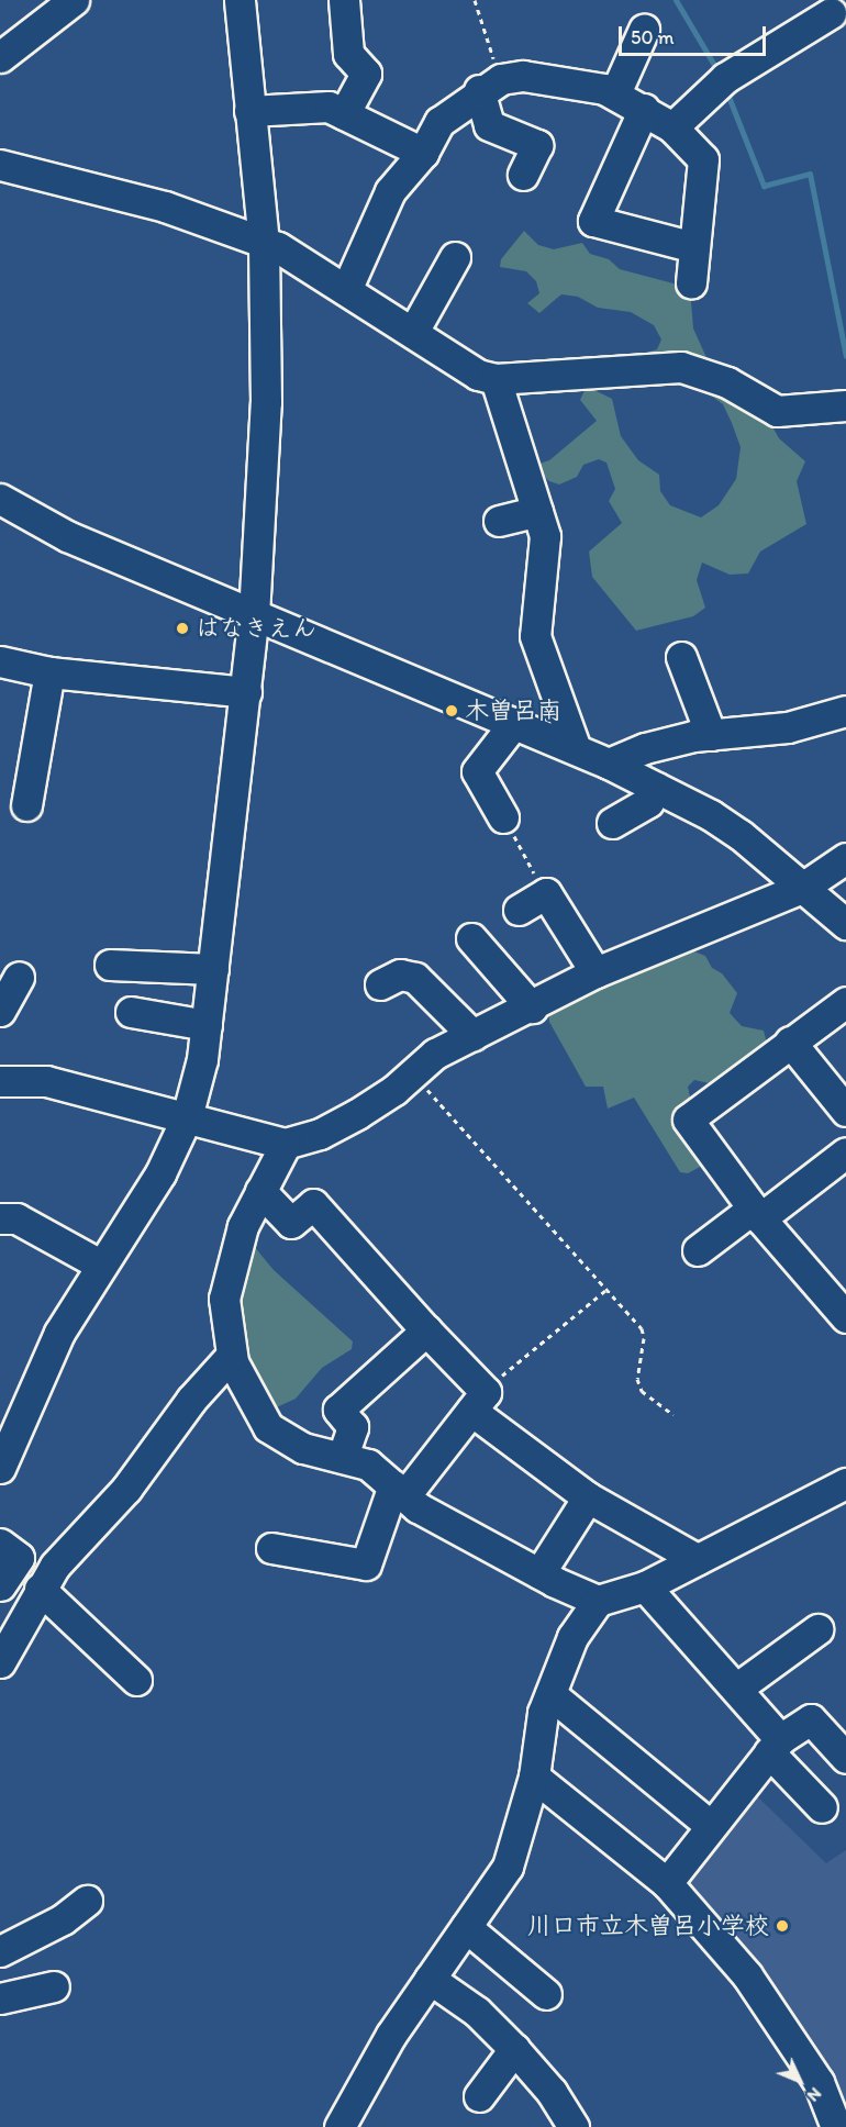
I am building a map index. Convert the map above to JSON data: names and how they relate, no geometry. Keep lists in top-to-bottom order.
{
  "places": ["はなきえん", "木曽呂南", "川口市立木曽呂小学校"],
  "scale_bar": "50 m",
  "north": "bottom right"
}
